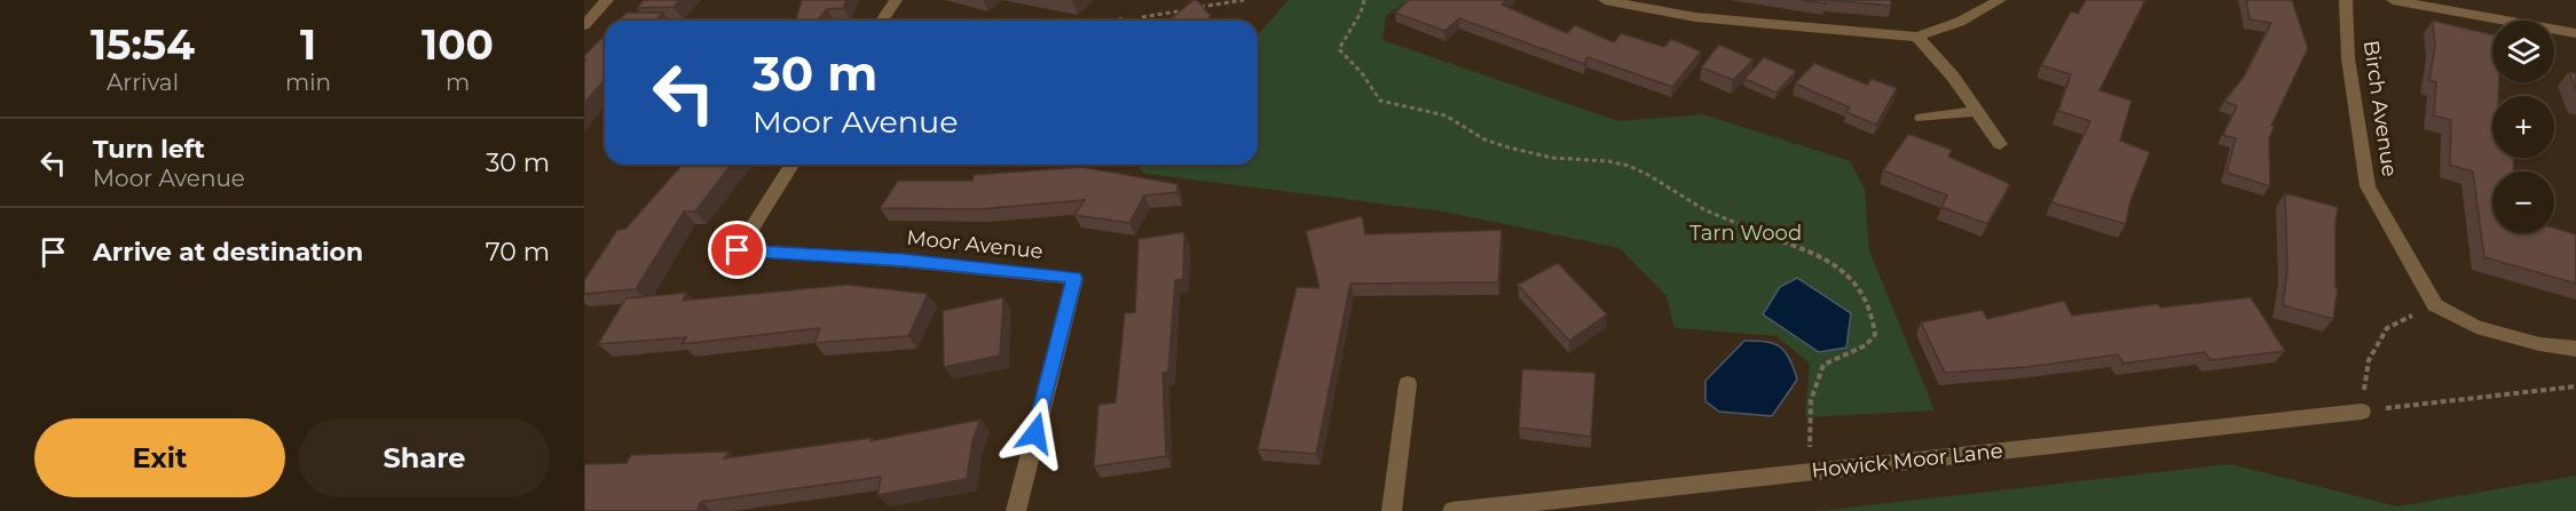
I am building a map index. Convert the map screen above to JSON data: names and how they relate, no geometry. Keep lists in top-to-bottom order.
{
  "streets": {
    "street": ["Birch Avenue", "Moor Avenue", "Howick Moor Lane"]
  },
  "parks": ["Tarn Wood"],
  "page": {
    "eta": [
      "15:54",
      "Arrival",
      "1",
      "min",
      "100",
      "m"
    ],
    "map_buttons": ["+", "−"],
    "turn": ["30 m", "Moor Avenue"],
    "list": [
      {
        "name": "Turn left",
        "note": "Moor Avenue",
        "value": "30 m"
      },
      {
        "name": "Arrive at destination",
        "value": "70 m"
      }
    ],
    "buttons": ["Exit", "Share"]
  }
}
